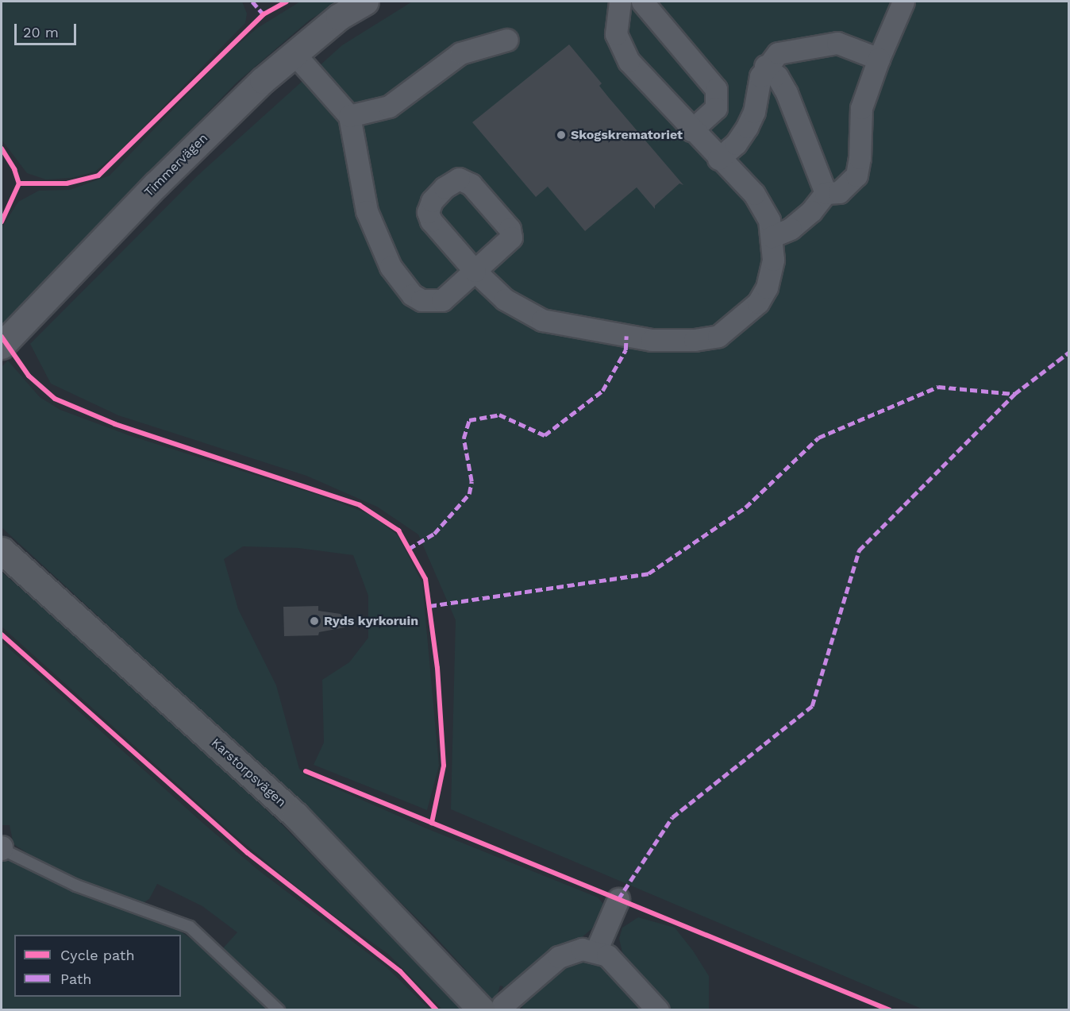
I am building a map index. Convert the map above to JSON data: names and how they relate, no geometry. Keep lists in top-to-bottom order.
{
  "streets": {
    "main road": ["Karstorpsvägen"],
    "street": ["Timmervägen"]
  },
  "places": ["Skogskrematoriet", "Ryds kyrkoruin"],
  "legend": ["Cycle path", "Path"],
  "scale_bar": "20 m"
}
